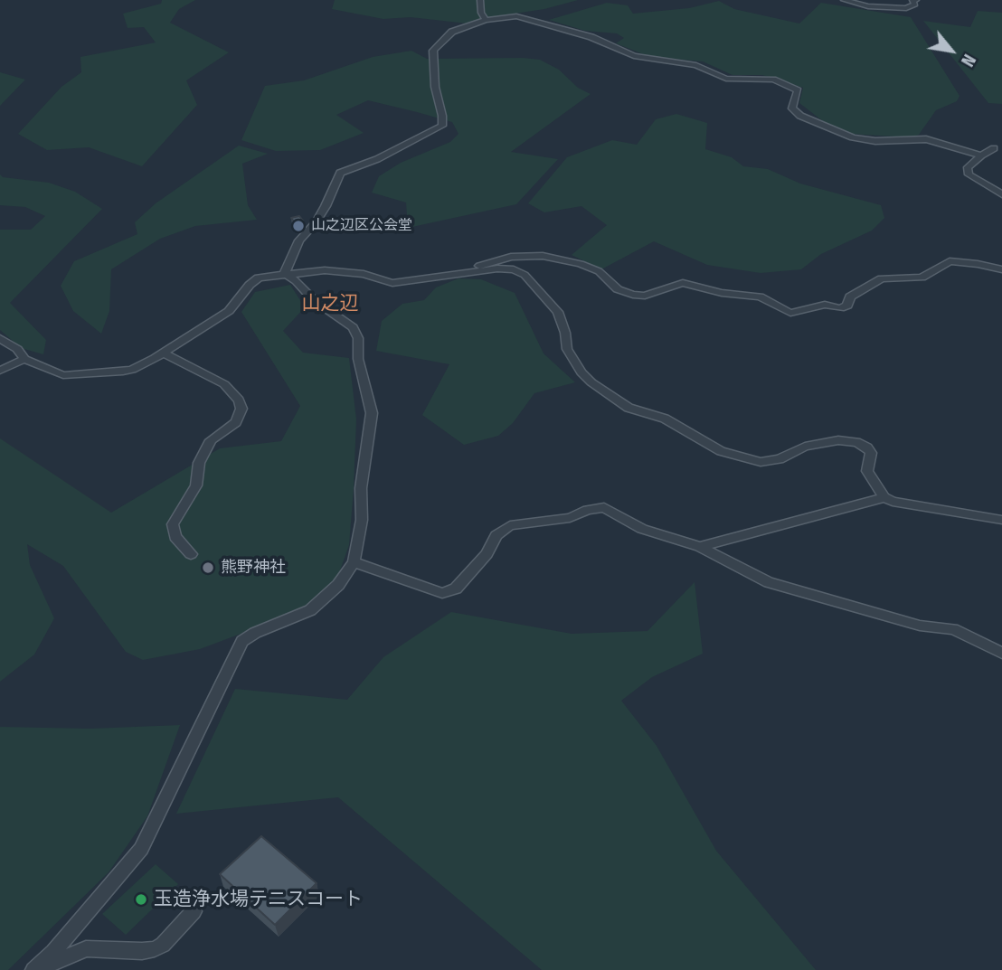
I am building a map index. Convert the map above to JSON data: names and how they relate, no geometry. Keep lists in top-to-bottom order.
{
  "districts": ["山之辺"],
  "places": ["山之辺区公会堂", "熊野神社", "玉造浄水場テニスコート"],
  "north": "bottom right"
}
